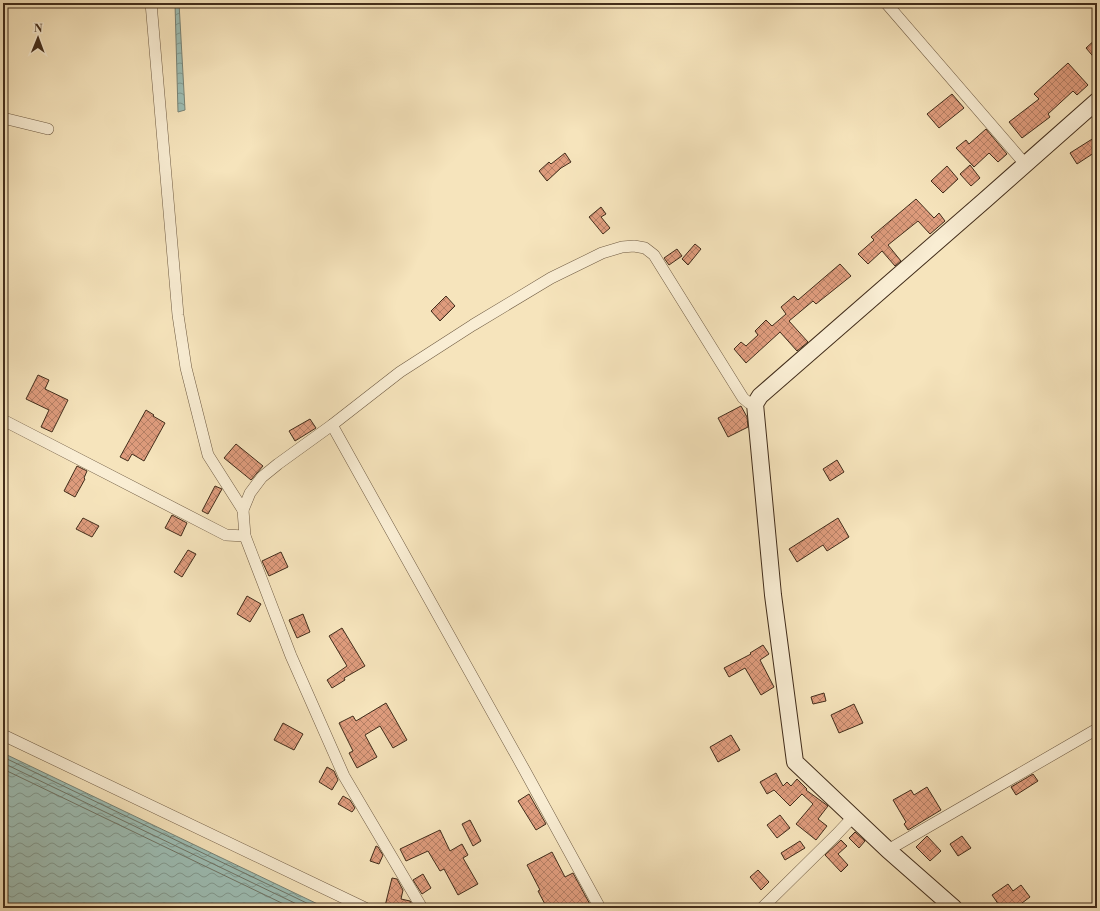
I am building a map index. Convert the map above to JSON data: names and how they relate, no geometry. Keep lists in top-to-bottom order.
{
  "north": "top"
}
